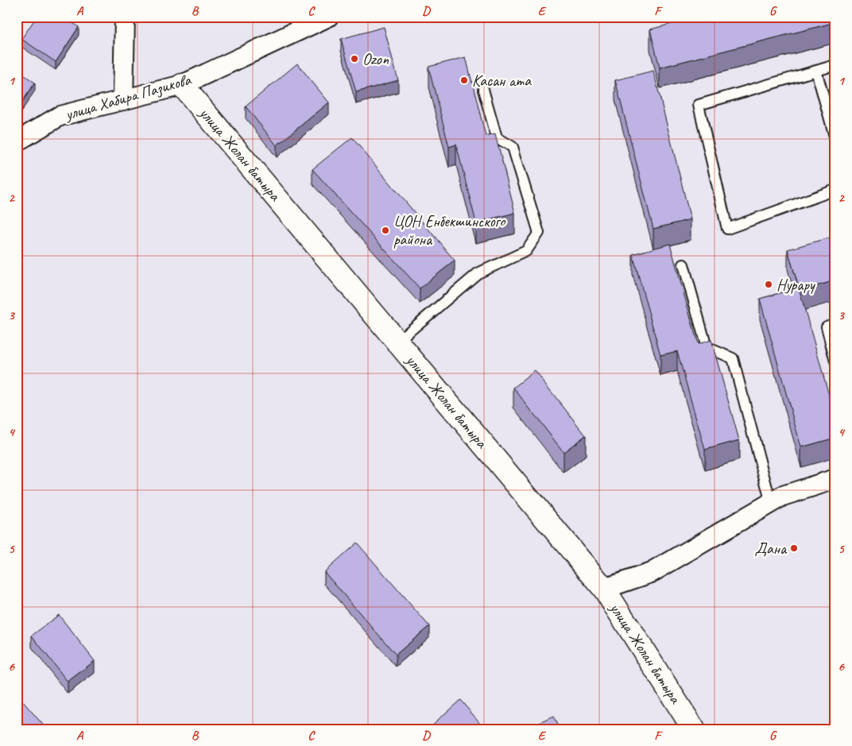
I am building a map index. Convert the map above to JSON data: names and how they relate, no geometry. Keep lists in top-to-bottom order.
{
  "streets": {
    "street": ["улица Хабира Пазикова", "улица Жолан батыра"]
  },
  "crossings": [
    ["улица Хабира Пазикова", "улица Жолан батыра"]
  ],
  "places": [
    "Ozon",
    "Касан ата",
    "ЦОН Енбекшинского района",
    "Нурару",
    "Дана"
  ],
  "grid": {
    "columns": [
      "A",
      "B",
      "C",
      "D",
      "E",
      "F",
      "G"
    ],
    "rows": [
      "1",
      "2",
      "3",
      "4",
      "5",
      "6"
    ]
  }
}
